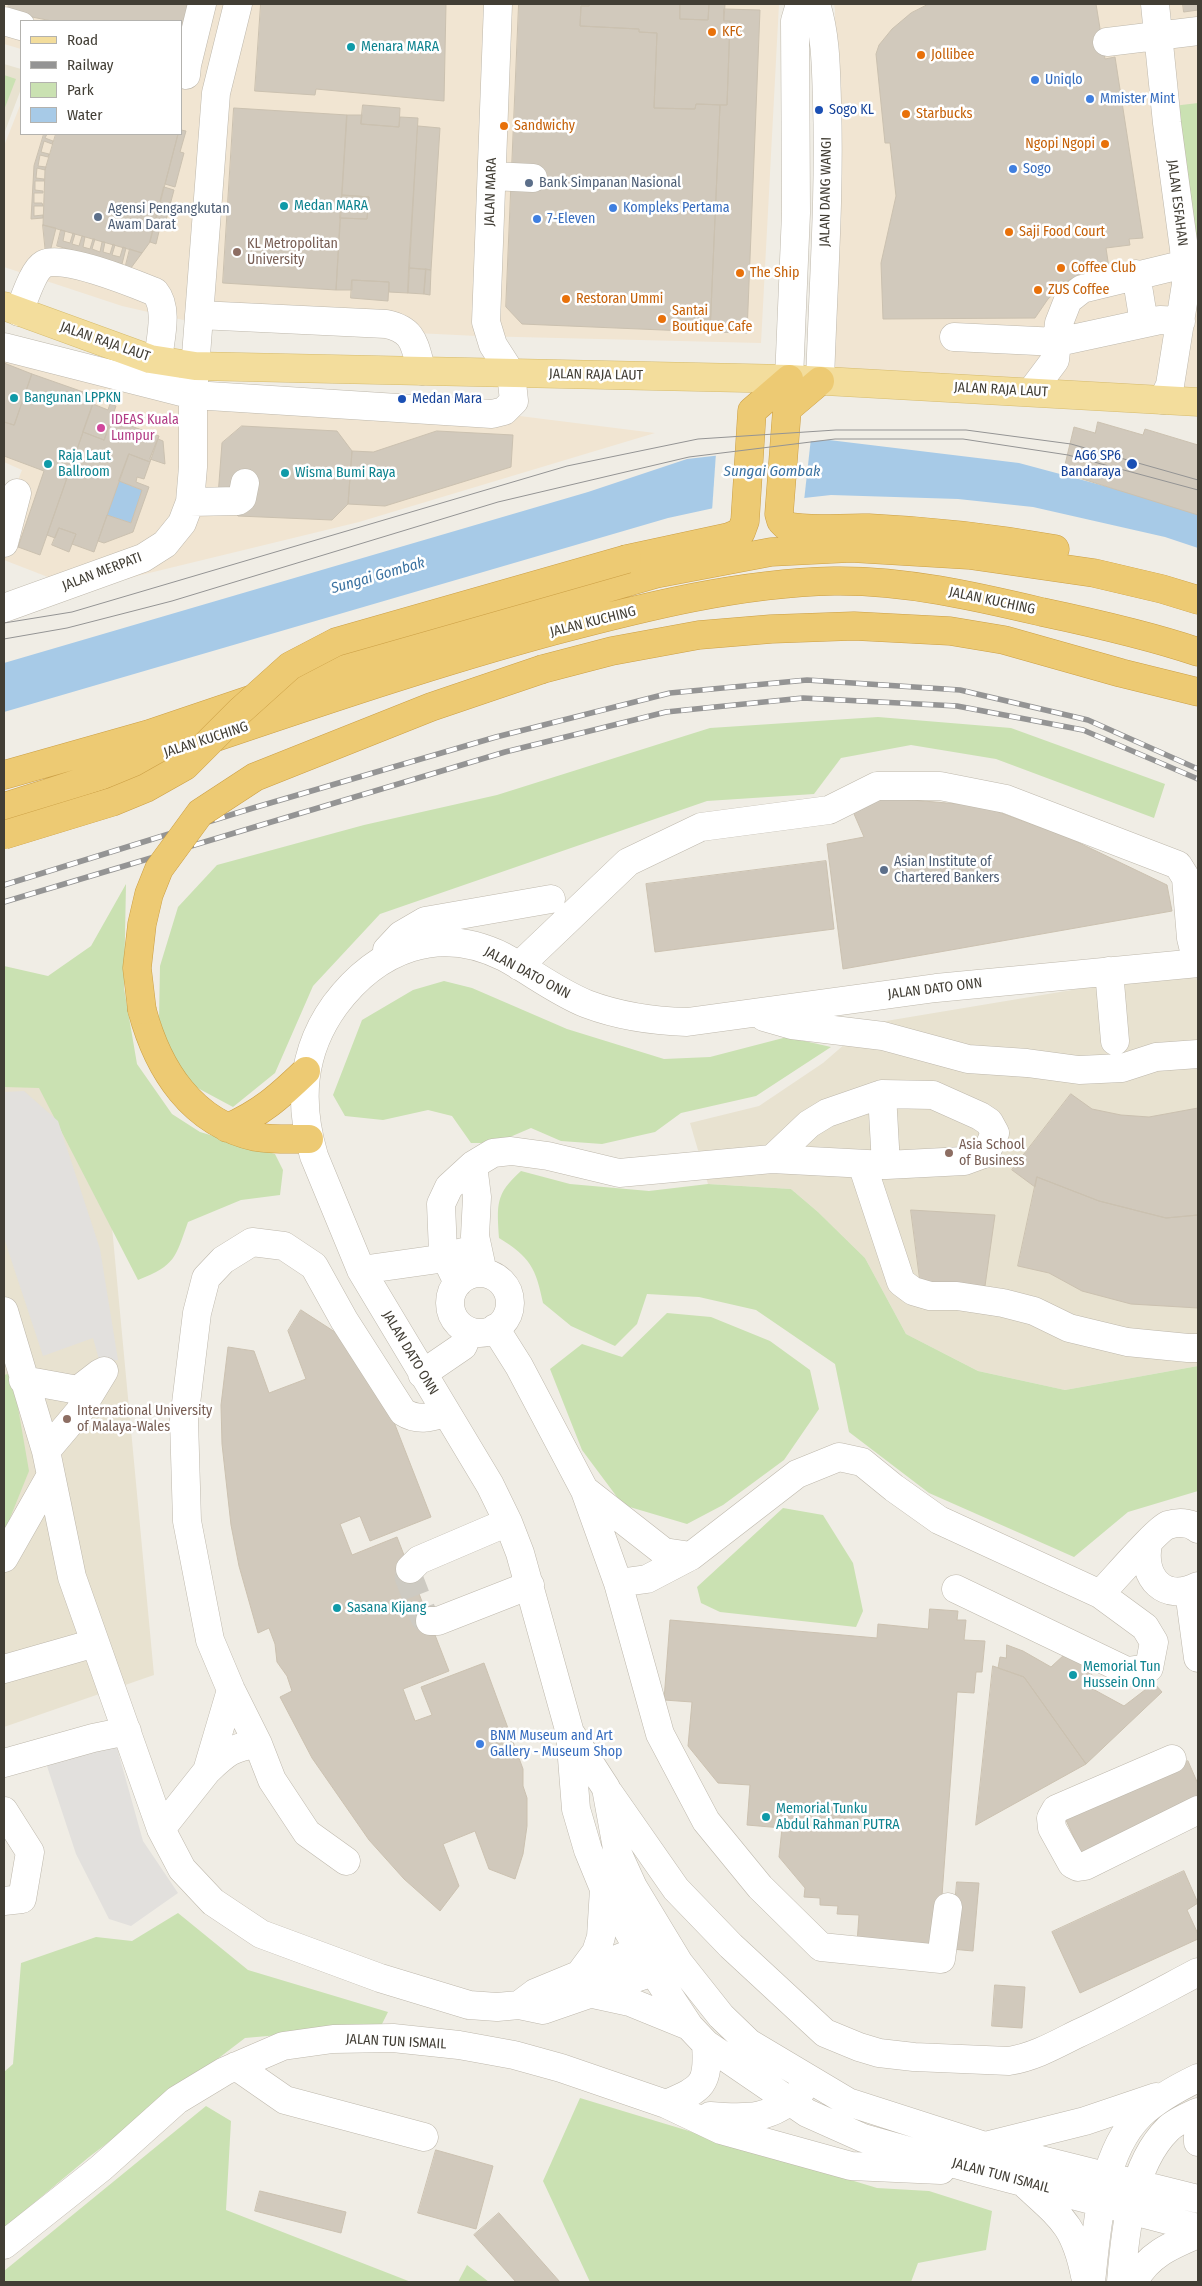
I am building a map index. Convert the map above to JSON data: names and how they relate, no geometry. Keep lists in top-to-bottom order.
{
  "streets": {
    "highway": ["JALAN KUCHING"],
    "main road": ["JALAN RAJA LAUT"],
    "street": [
      "JALAN MARA",
      "JALAN DANG WANGI",
      "JALAN ESFAHAN",
      "JALAN MERPATI",
      "JALAN DATO ONN",
      "JALAN TUN ISMAIL"
    ]
  },
  "crossings": [
    ["JALAN MARA", "JALAN RAJA LAUT"],
    ["JALAN DANG WANGI", "JALAN RAJA LAUT"],
    ["JALAN ESFAHAN", "JALAN RAJA LAUT"],
    ["JALAN RAJA LAUT", "JALAN MERPATI"],
    ["JALAN DATO ONN", "JALAN TUN ISMAIL"]
  ],
  "water": ["Sungai Gombak"],
  "places": [
    "KFC",
    "Menara MARA",
    "Jollibee",
    "Uniqlo",
    "Mmister Mint",
    "Sogo KL",
    "Starbucks",
    "Sandwichy",
    "Ngopi Ngopi",
    "Sogo",
    "Bank Simpanan Nasional",
    "Medan MARA",
    "Kompleks Pertama",
    "Agensi Pengangkutan Awam Darat",
    "7-Eleven",
    "Saji Food Court",
    "KL Metropolitan University",
    "Coffee Club",
    "The Ship",
    "ZUS Coffee",
    "Restoran Ummi",
    "Santai Boutique Cafe",
    "Bangunan LPPKN",
    "Medan Mara",
    "IDEAS Kuala Lumpur",
    "Raja Laut Ballroom",
    "AG6 SP6 Bandaraya",
    "Wisma Bumi Raya",
    "Asian Institute of Chartered Bankers",
    "Asia School of Business",
    "International University of Malaya-Wales",
    "Sasana Kijang",
    "Memorial Tun Hussein Onn",
    "BNM Museum and Art Gallery - Museum Shop",
    "Memorial Tunku Abdul Rahman PUTRA"
  ],
  "legend": [
    "Road",
    "Railway",
    "Park",
    "Water"
  ]
}
